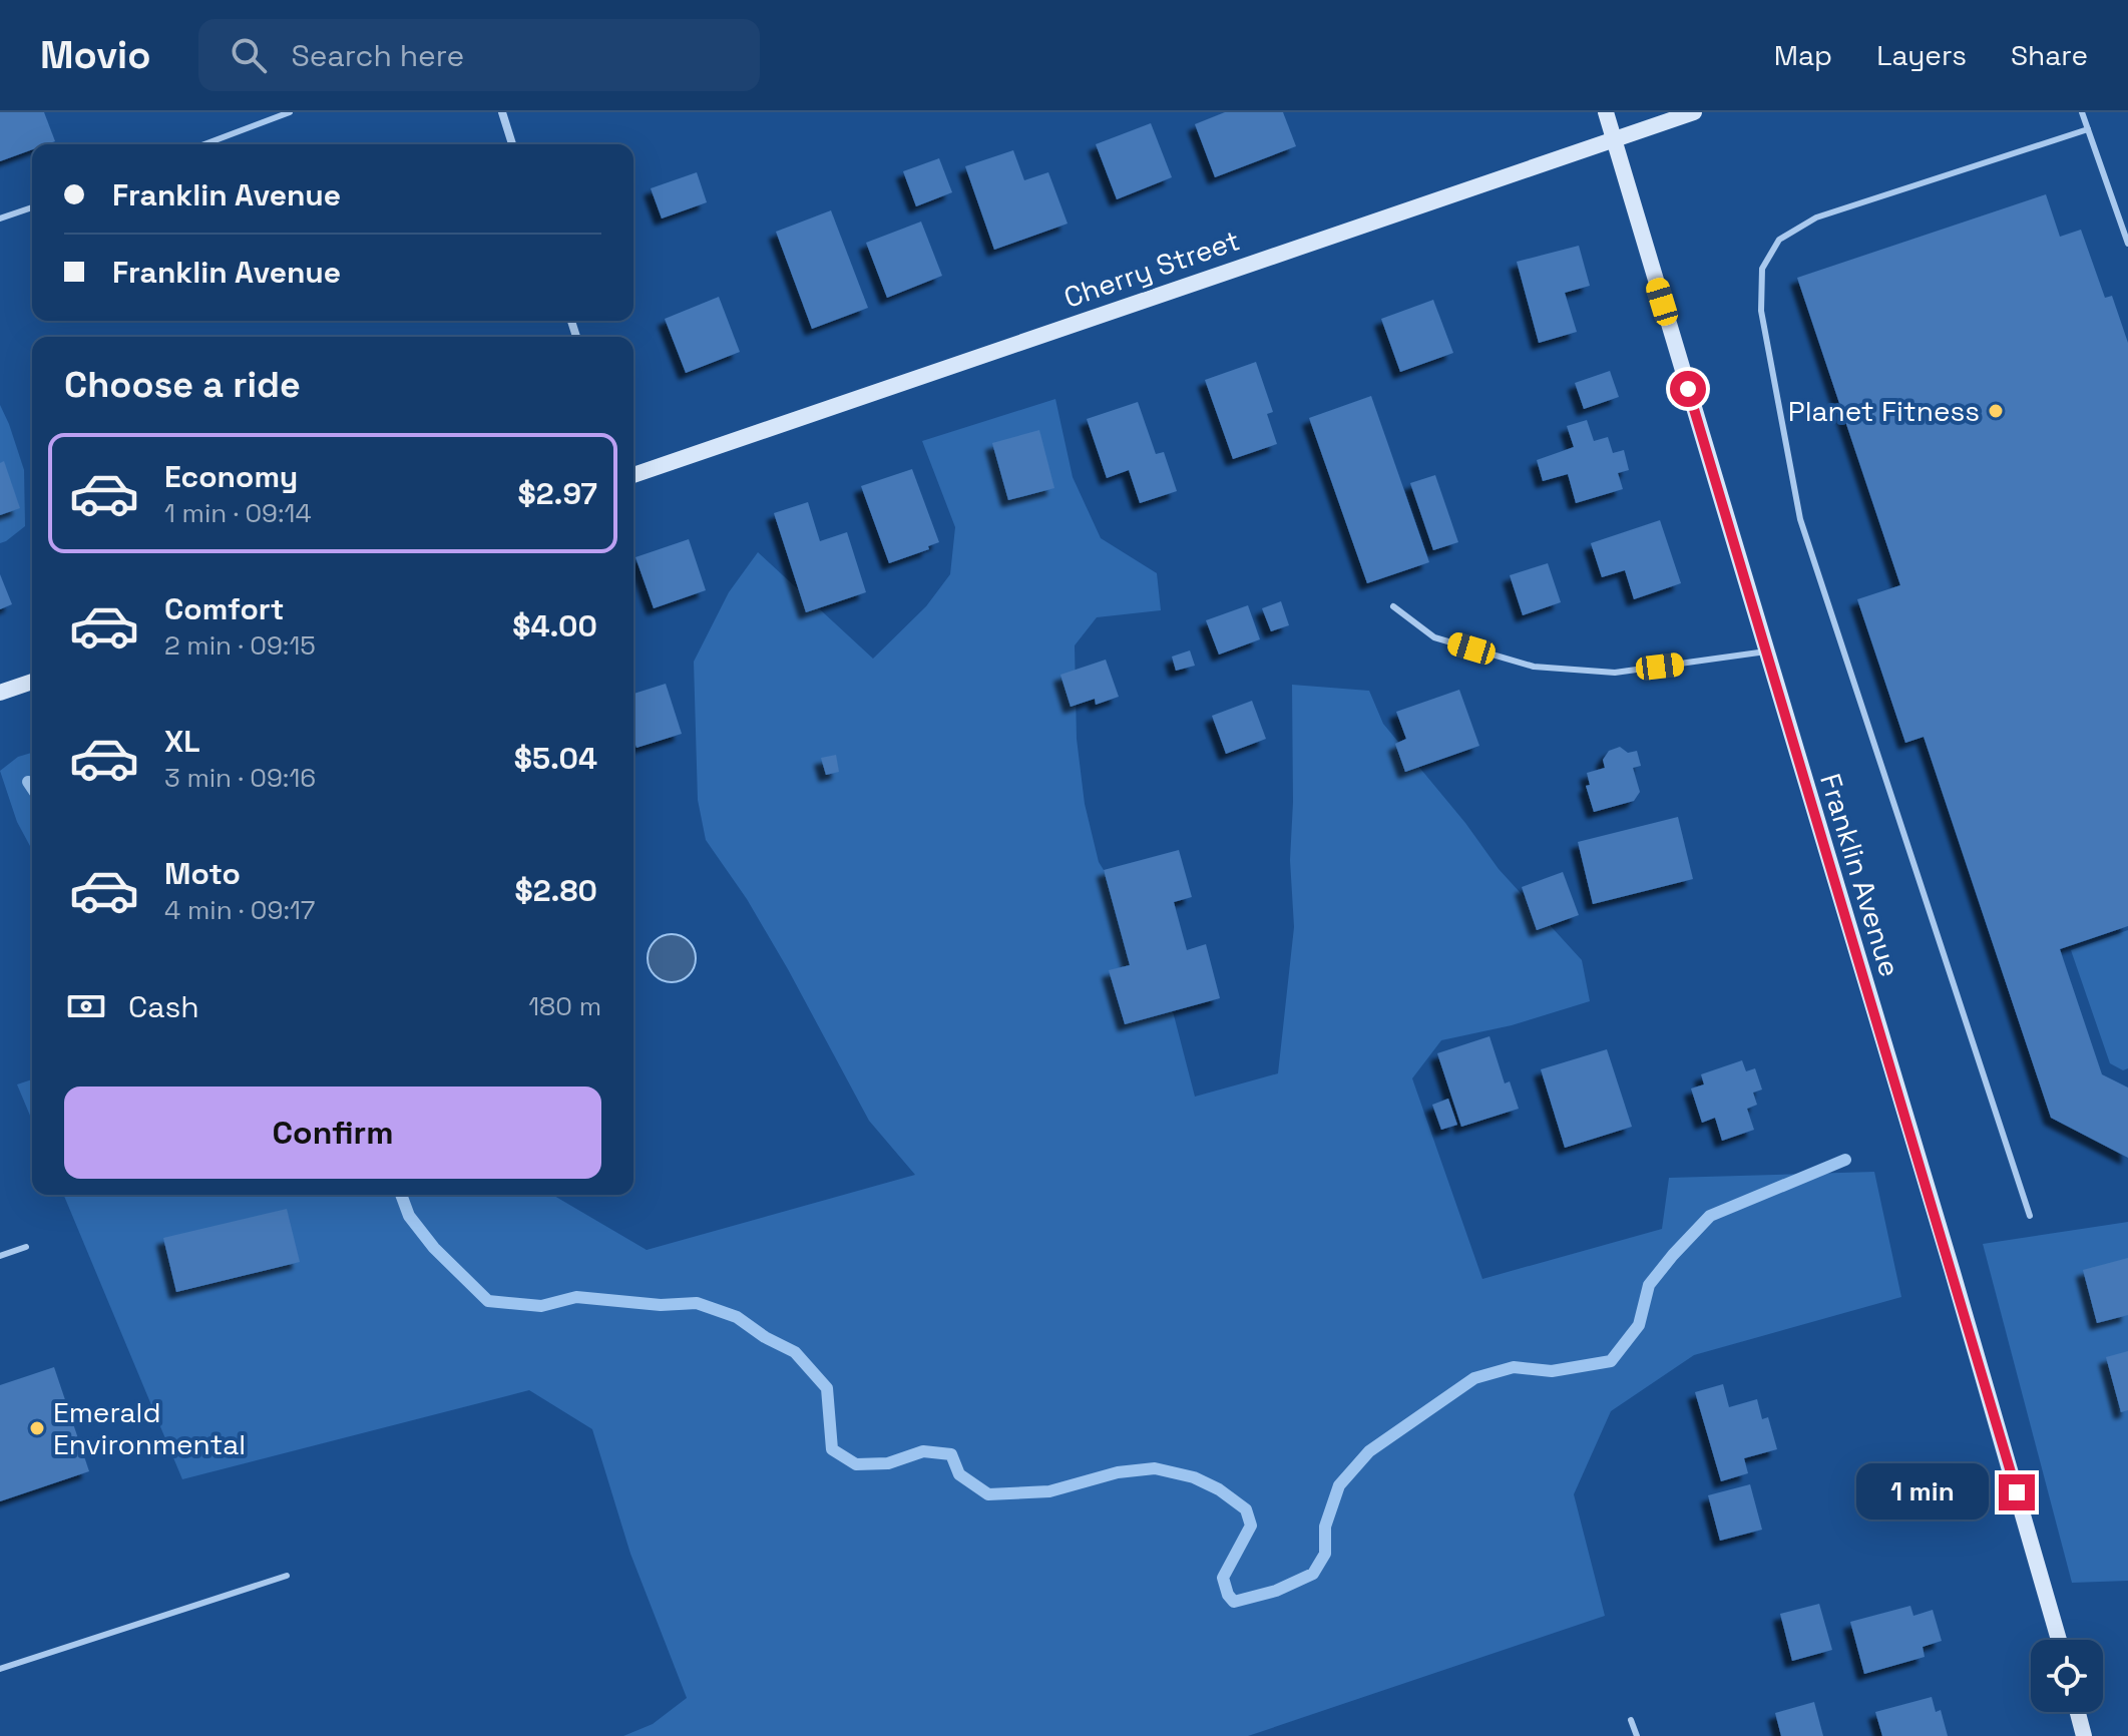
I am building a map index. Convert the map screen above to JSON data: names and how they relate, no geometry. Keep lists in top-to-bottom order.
{
  "streets": {
    "street": ["Cherry Street", "Franklin Avenue"]
  },
  "crossings": [
    ["Cherry Street", "Franklin Avenue"]
  ],
  "places": ["Planet Fitness", "Emerald Environmental"],
  "page": {
    "header": "Movio",
    "search": "Search here",
    "nav": ["Map", "Layers", "Share"],
    "banner": ["Franklin Avenue", "Franklin Avenue"],
    "heading": "Choose a ride",
    "list": [
      {
        "name": "Economy",
        "note": "1 min · 09:14",
        "value": "$2.97"
      },
      {
        "name": "Comfort",
        "note": "2 min · 09:15",
        "value": "$4.00"
      },
      {
        "name": "XL",
        "note": "3 min · 09:16",
        "value": "$5.04"
      },
      {
        "name": "Moto",
        "note": "4 min · 09:17",
        "value": "$2.80"
      }
    ],
    "pay": ["Cash", "180 m"],
    "buttons": "Confirm",
    "bubble": "1 min"
  }
}
